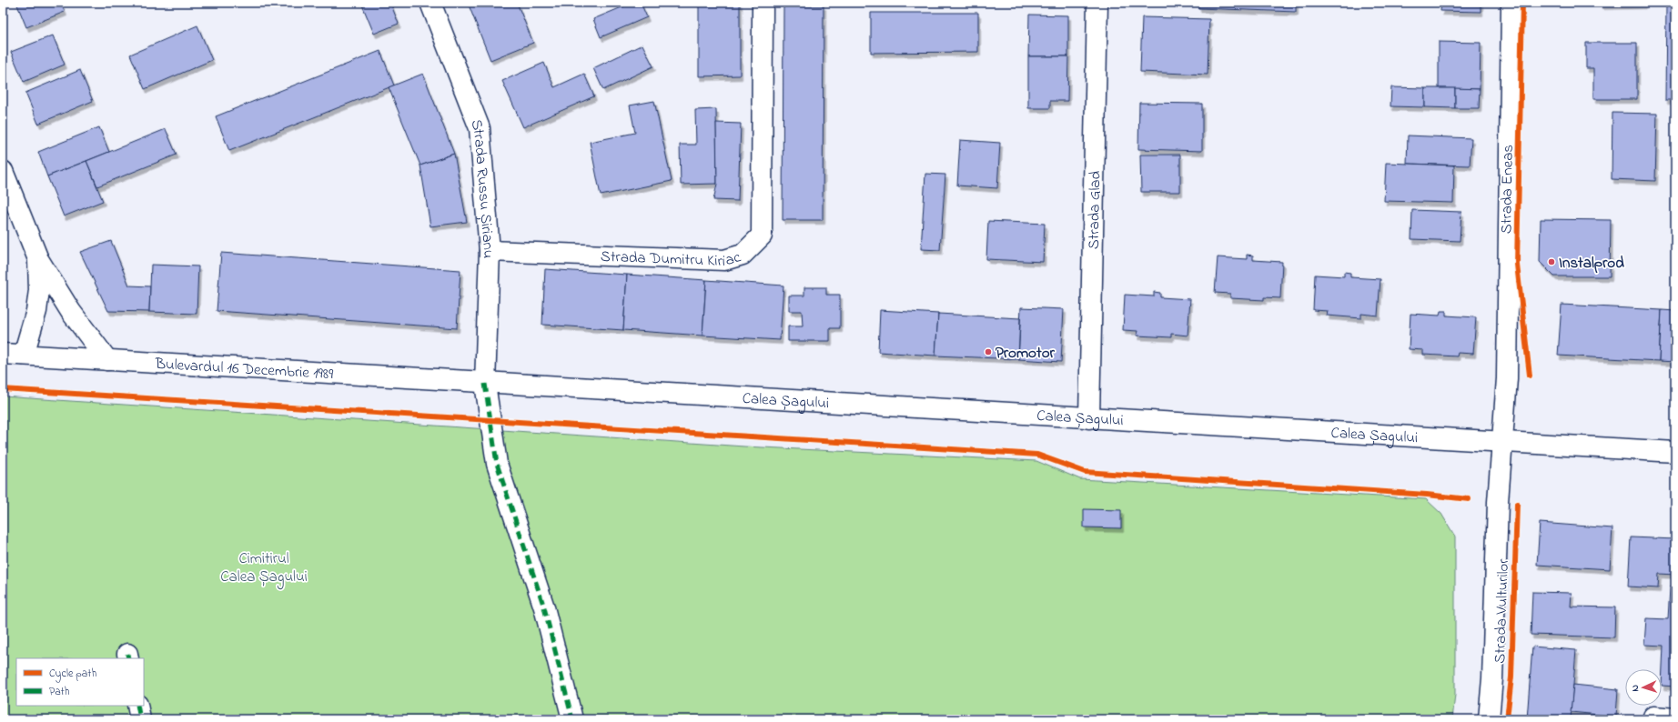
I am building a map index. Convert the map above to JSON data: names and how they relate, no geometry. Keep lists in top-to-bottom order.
{
  "streets": {
    "street": [
      "Strada Russu Șirianu",
      "Strada Eneas",
      "Strada Glad",
      "Strada Dumitru Kiriac",
      "Bulevardul 16 Decembrie 1989",
      "Calea Șagului",
      "Strada Vulturilor"
    ]
  },
  "crossings": [
    ["Strada Russu Șirianu", "Strada Dumitru Kiriac"],
    ["Strada Russu Șirianu", "Bulevardul 16 Decembrie 1989"],
    ["Strada Russu Șirianu", "Calea Șagului"],
    ["Strada Eneas", "Calea Șagului"],
    ["Strada Eneas", "Strada Vulturilor"],
    ["Strada Glad", "Calea Șagului"],
    ["Bulevardul 16 Decembrie 1989", "Calea Șagului"],
    ["Calea Șagului", "Strada Vulturilor"]
  ],
  "parks": ["Cimitirul Calea Șagului"],
  "places": ["Instalprod", "Promotor"],
  "legend": ["Cycle path", "Path"],
  "north": "left"
}
